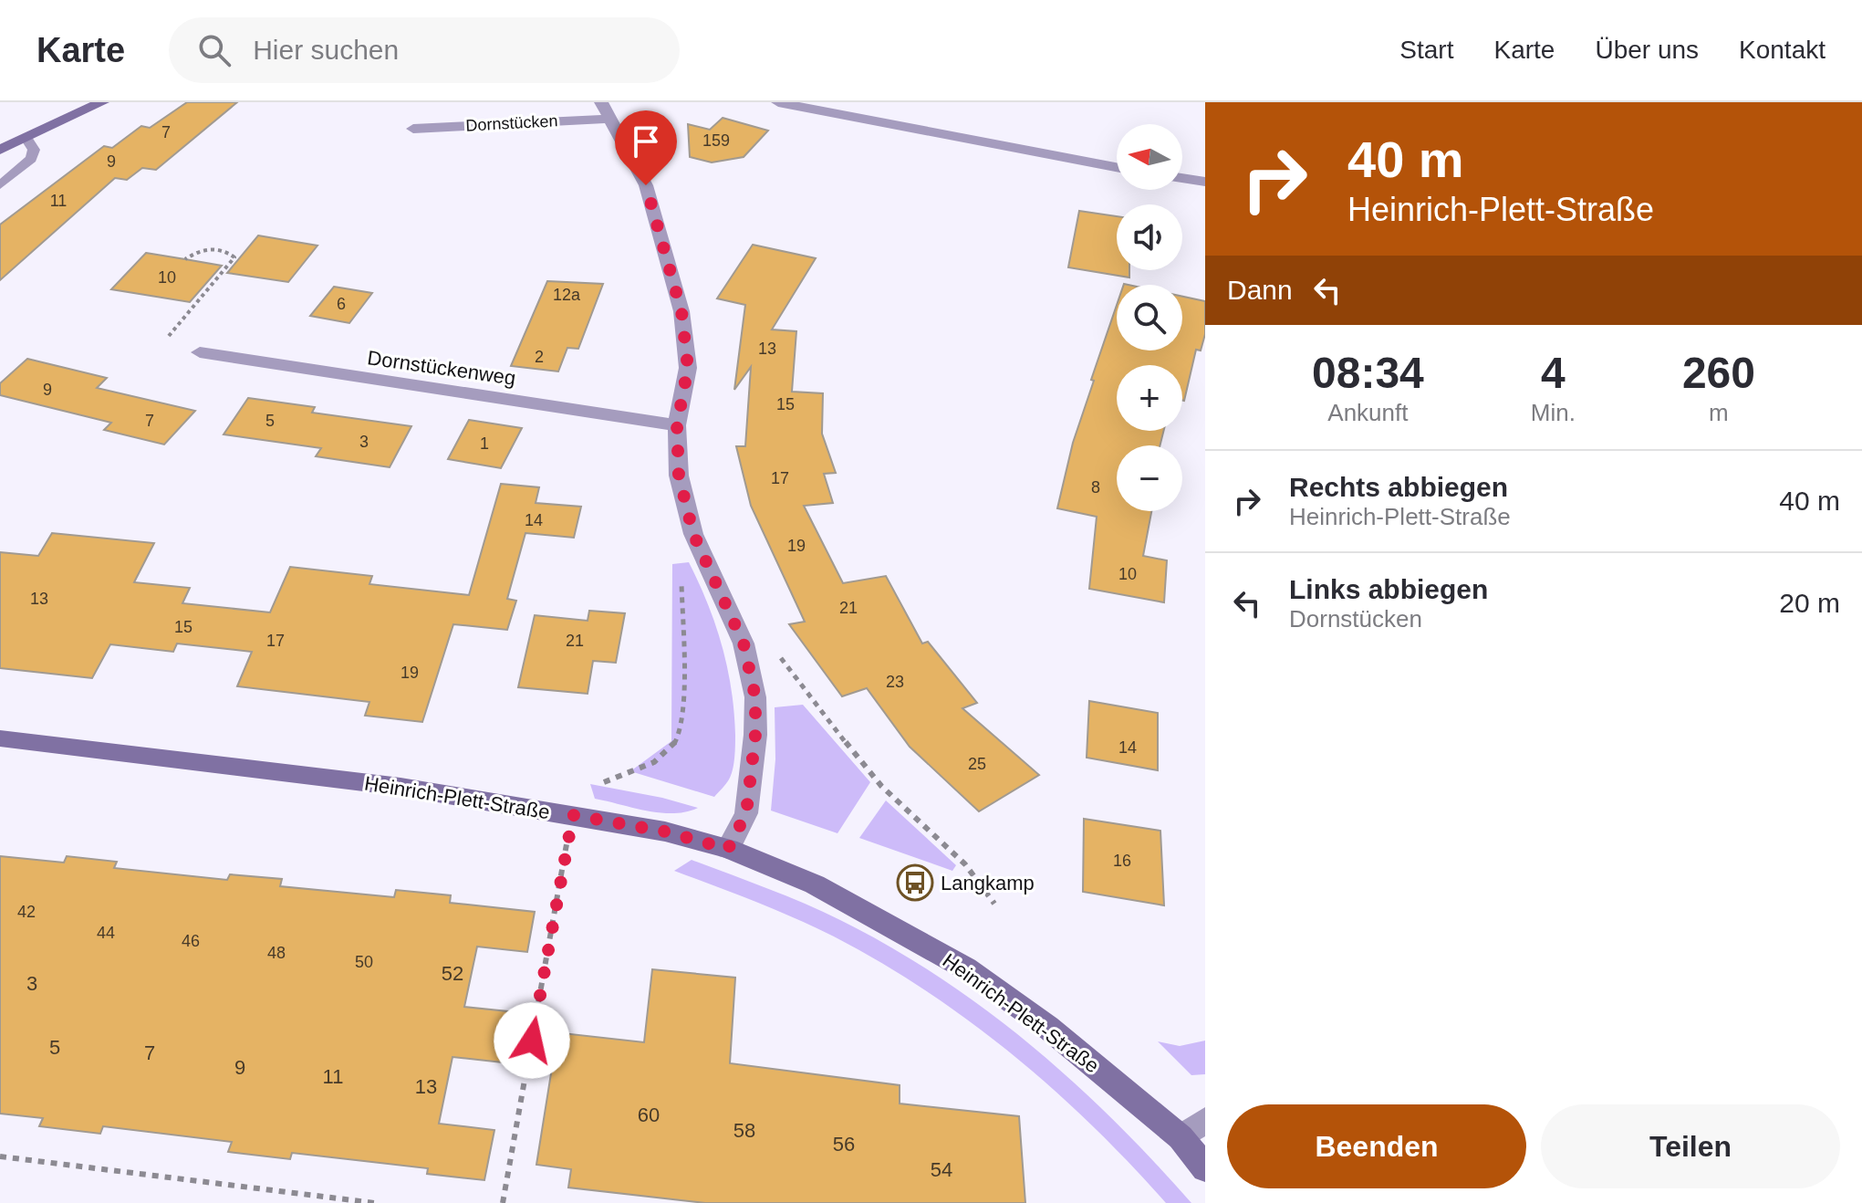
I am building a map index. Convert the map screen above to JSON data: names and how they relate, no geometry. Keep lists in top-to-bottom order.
{
  "streets": {
    "street": ["Dornstücken", "Dornstückenweg", "Heinrich-Plett-Straße"]
  },
  "crossings": [
    ["Dornstücken", "Dornstückenweg"],
    ["Dornstücken", "Heinrich-Plett-Straße"]
  ],
  "places": {
    "bus stop": ["Langkamp"]
  },
  "house_numbers": [
    "7",
    "159",
    "9",
    "11",
    "10",
    "12a",
    "6",
    "13",
    "2",
    "9",
    "15",
    "7",
    "5",
    "3",
    "1",
    "17",
    "8",
    "14",
    "19",
    "10",
    "13",
    "21",
    "15",
    "17",
    "21",
    "19",
    "23",
    "14",
    "25",
    "16",
    "42",
    "44",
    "46",
    "48",
    "50",
    "52",
    "3",
    "5",
    "7",
    "9",
    "11",
    "13",
    "60",
    "58",
    "56",
    "54"
  ],
  "north": "left",
  "page": {
    "header": "Karte",
    "search": "Hier suchen",
    "nav": [
      "Start",
      "Karte",
      "Über uns",
      "Kontakt"
    ],
    "turn": ["40 m", "Heinrich-Plett-Straße"],
    "map_buttons": ["+", "−"],
    "then": "Dann",
    "eta": [
      "08:34",
      "Ankunft",
      "4",
      "Min.",
      "260",
      "m"
    ],
    "list": [
      {
        "name": "Rechts abbiegen",
        "note": "Heinrich-Plett-Straße",
        "value": "40 m"
      },
      {
        "name": "Links abbiegen",
        "note": "Dornstücken",
        "value": "20 m"
      }
    ],
    "buttons": ["Beenden", "Teilen"]
  }
}
